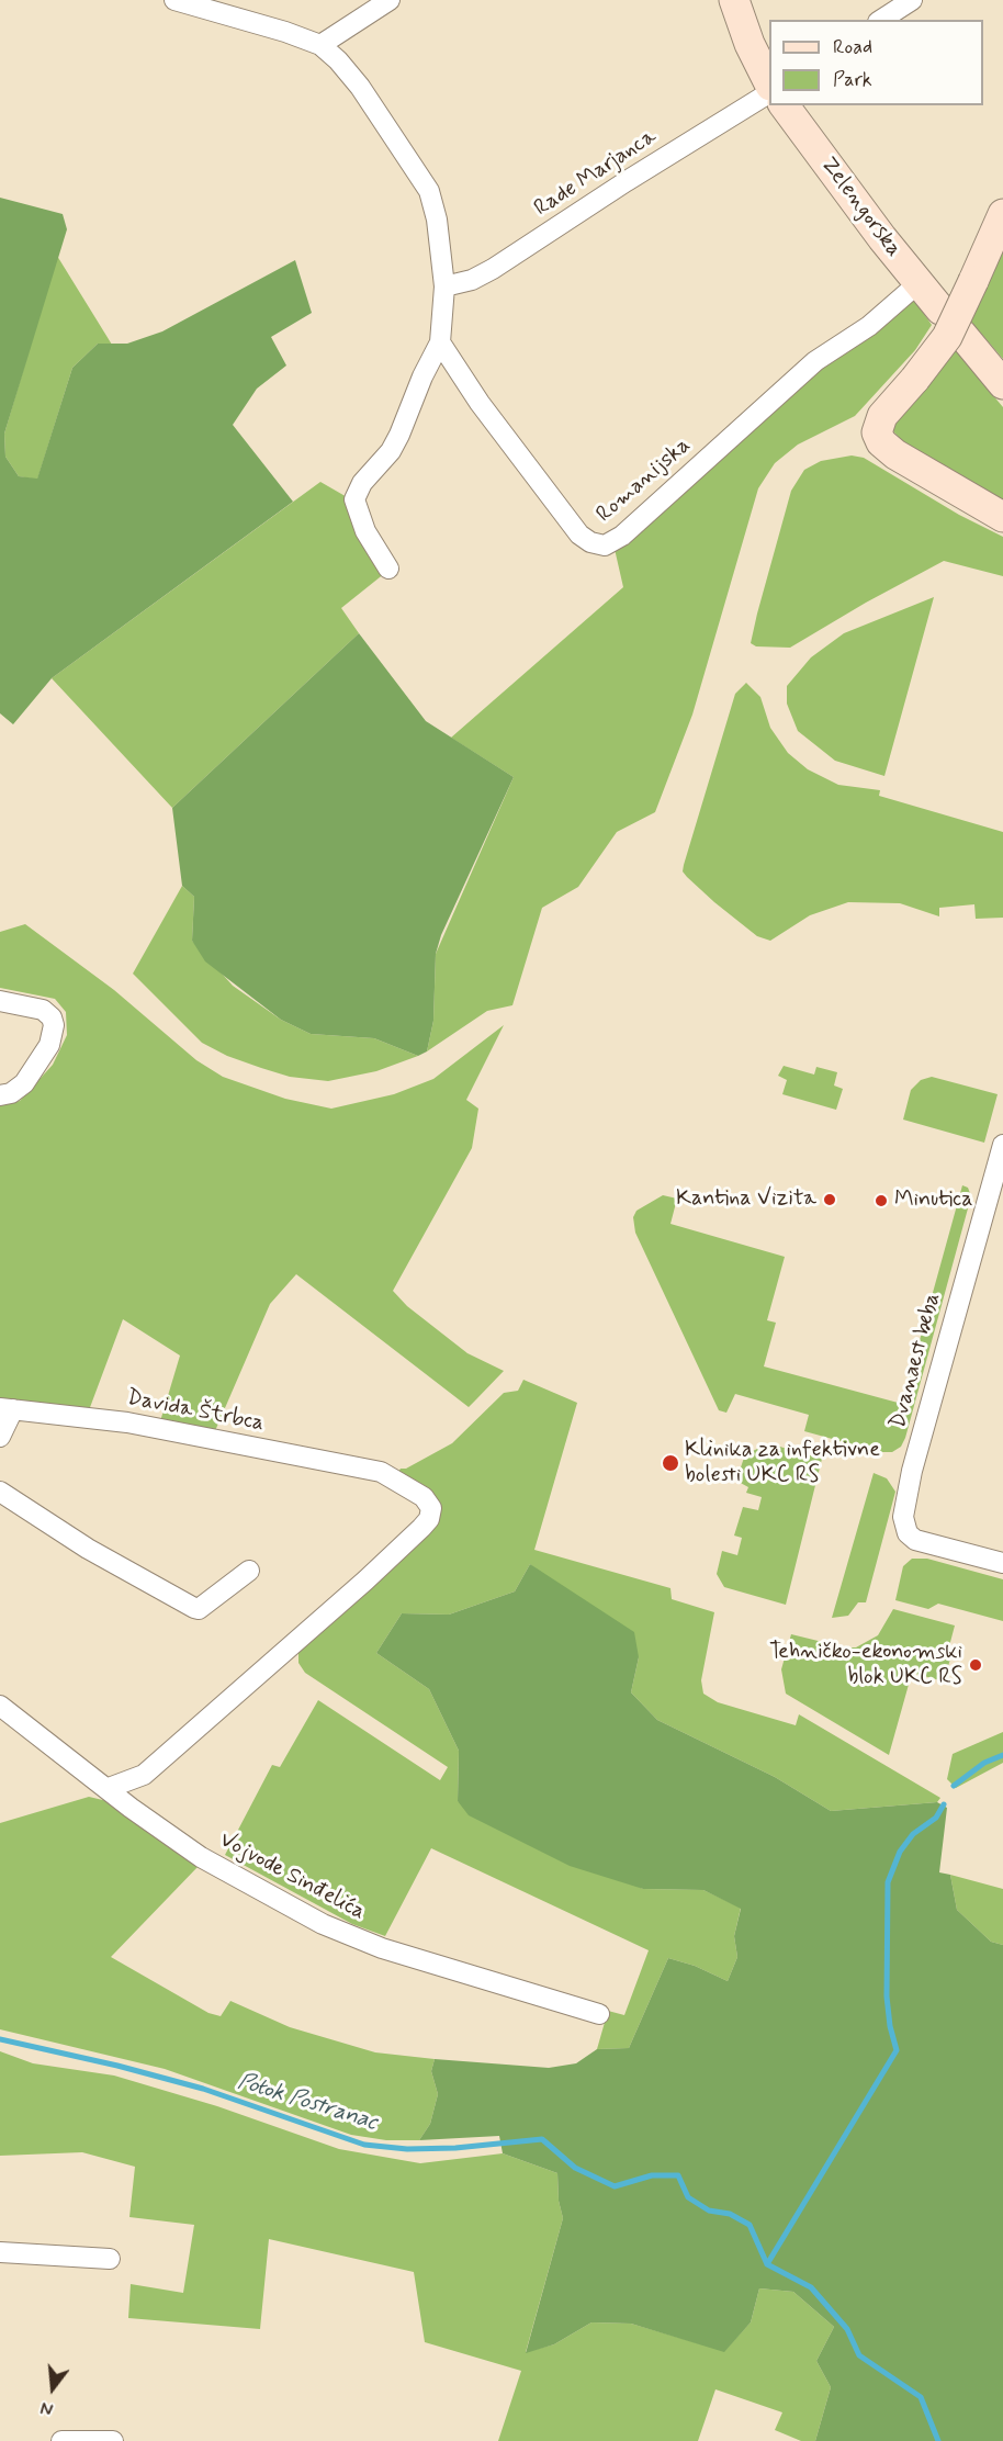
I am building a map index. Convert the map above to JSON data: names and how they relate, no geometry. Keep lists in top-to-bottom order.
{
  "streets": {
    "street": [
      "Rade Marjanca",
      "Zelengorska",
      "Romanijska",
      "Dvanaest beba",
      "Davida Štrbca",
      "Vojvode Sinđelića"
    ]
  },
  "crossings": [
    ["Zelengorska", "Romanijska"],
    ["Davida Štrbca", "Vojvode Sinđelića"]
  ],
  "water": ["Potok Postranac"],
  "places": [
    "Kantina Vizita",
    "Minutica",
    "Klinika za infektivne bolesti UKC RS",
    "Tehničko-ekonomski blok UKC RS"
  ],
  "legend": ["Road", "Park"],
  "north": "bottom"
}
